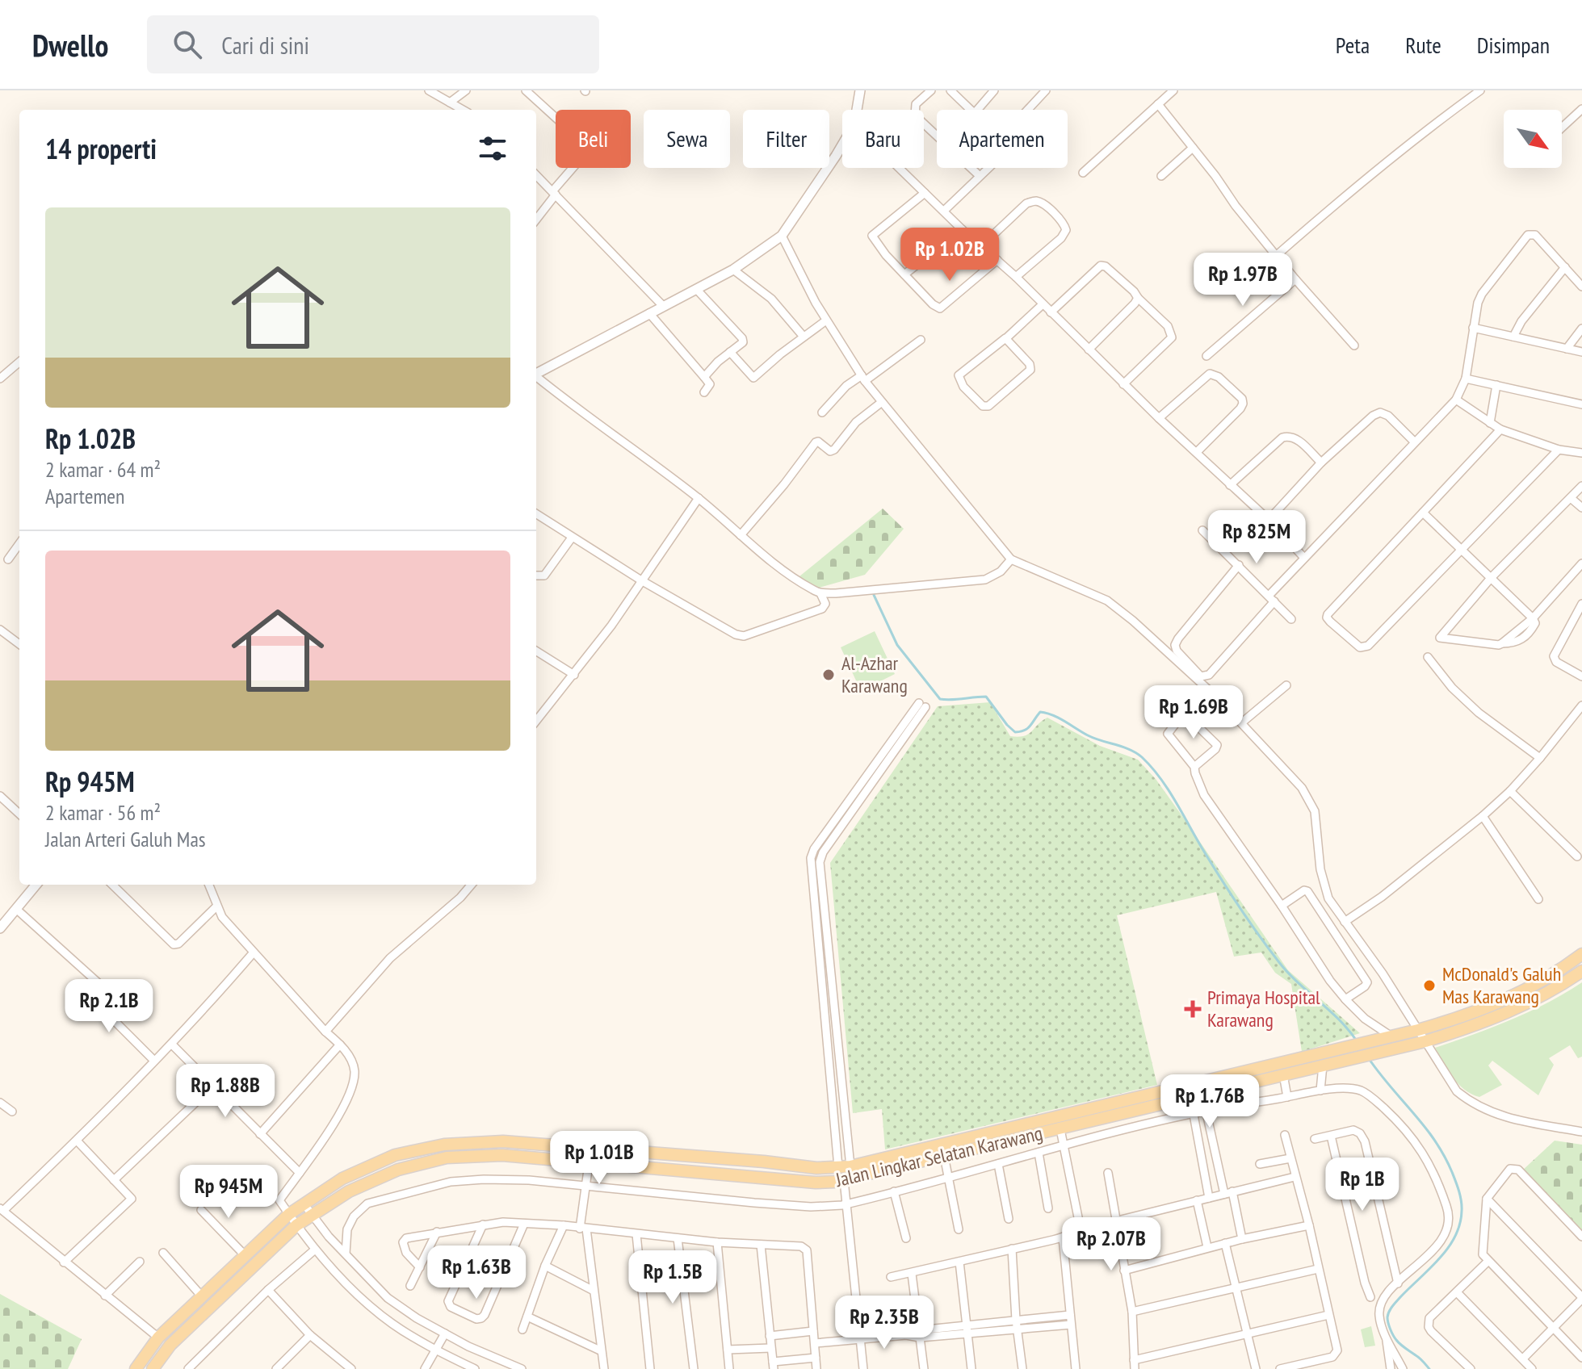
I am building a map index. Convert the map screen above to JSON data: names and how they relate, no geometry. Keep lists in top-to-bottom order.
{
  "streets": {
    "main road": ["Jalan Lingkar Selatan Karawang"]
  },
  "places": {
    "other": ["Al-Azhar Karawang", "McDonald's Galuh Mas Karawang"],
    "health": ["Primaya Hospital Karawang"]
  },
  "north": "bottom right",
  "page": {
    "header": "Dwello",
    "search": "Cari di sini",
    "nav": ["Peta", "Rute", "Disimpan"],
    "chip": [
      "Beli",
      "Sewa",
      "Filter",
      "Baru",
      "Apartemen"
    ],
    "heading": "14 properti",
    "list": [
      {
        "name": "Rp 1.02B",
        "note": "2 kamar · 64 m² · Apartemen"
      },
      {
        "name": "Rp 945M",
        "note": "2 kamar · 56 m² · Jalan Arteri Galuh Mas"
      }
    ],
    "price": [
      "Rp 1.02B",
      "Rp 1.97B",
      "Rp 825M",
      "Rp 1.69B",
      "Rp 2.1B",
      "Rp 1.88B",
      "Rp 1.76B",
      "Rp 1.01B",
      "Rp 1B",
      "Rp 945M",
      "Rp 2.07B",
      "Rp 1.63B",
      "Rp 1.5B",
      "Rp 2.35B"
    ]
  }
}
